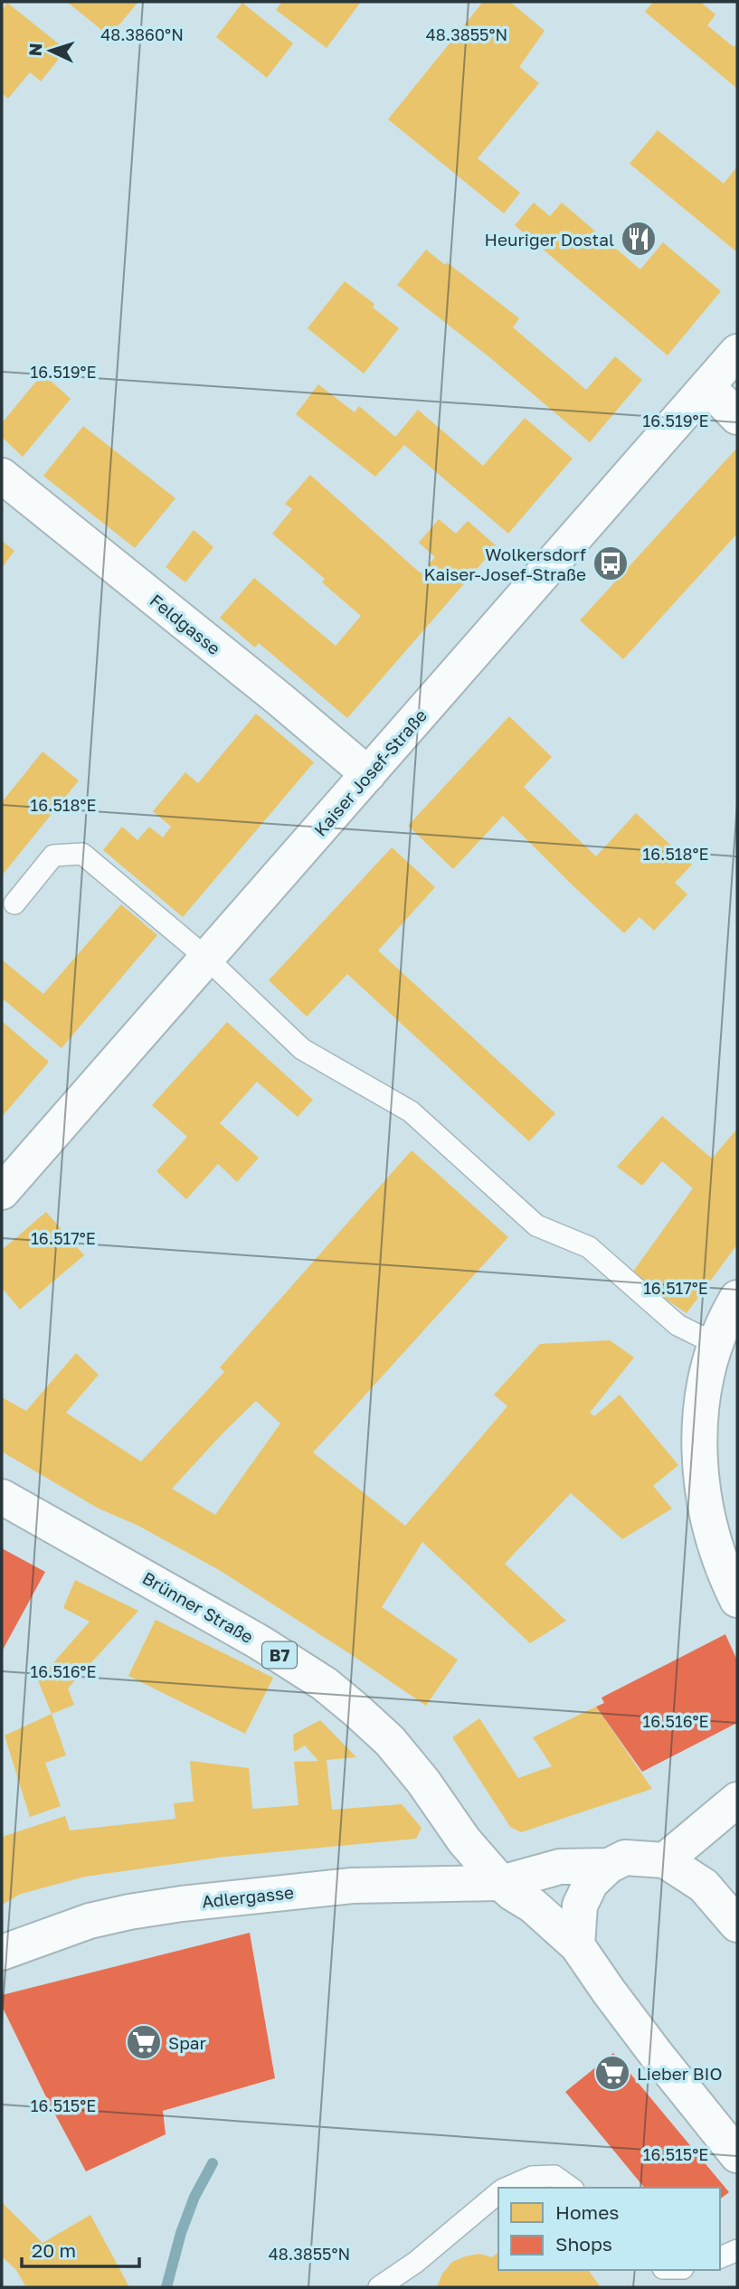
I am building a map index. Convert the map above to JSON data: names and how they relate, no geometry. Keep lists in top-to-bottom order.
{
  "streets": {
    "street": [
      "Feldgasse",
      "Kaiser Josef-Straße",
      "Brünner Straße",
      "B7",
      "Adlergasse"
    ]
  },
  "crossings": [
    ["Feldgasse", "Kaiser Josef-Straße"],
    ["Brünner Straße", "B7"],
    ["Brünner Straße", "Adlergasse"],
    ["B7", "Adlergasse"]
  ],
  "places": {
    "restaurant": ["Heuriger Dostal"],
    "bus stop": ["Wolkersdorf Kaiser-Josef-Straße"],
    "supermarket": ["Spar", "Lieber BIO"]
  },
  "legend": ["Homes", "Shops"],
  "scale_bar": "20 m",
  "north": "left",
  "coordinates": [
    "48.3860°N",
    "48.3855°N",
    "16.519°E",
    "16.518°E",
    "16.517°E",
    "16.516°E",
    "16.515°E"
  ]
}
